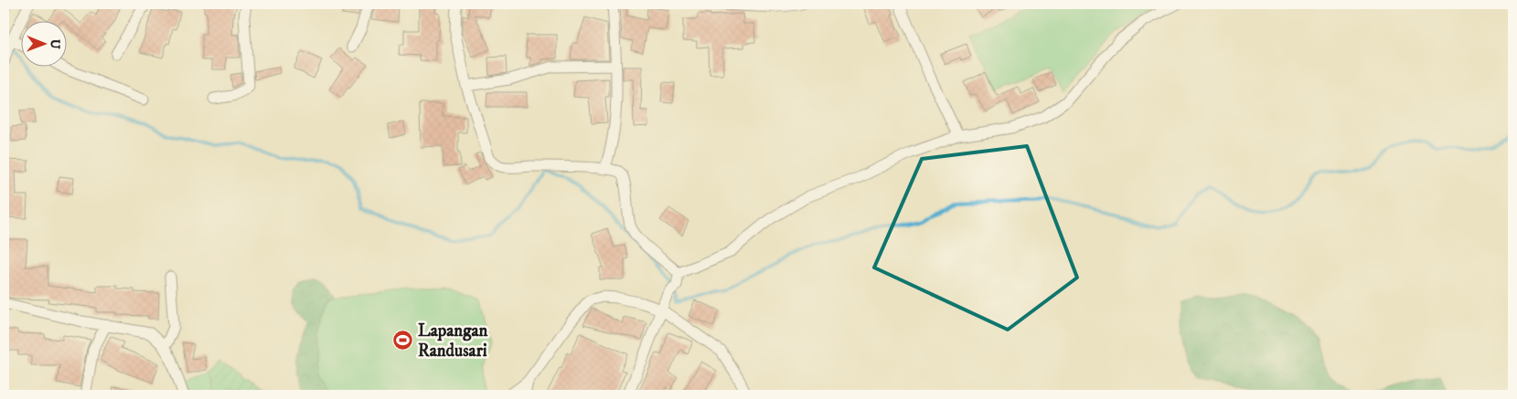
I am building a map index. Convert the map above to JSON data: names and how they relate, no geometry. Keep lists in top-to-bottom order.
{
  "places": {
    "sports": ["Lapangan Randusari"]
  },
  "north": "right"
}
